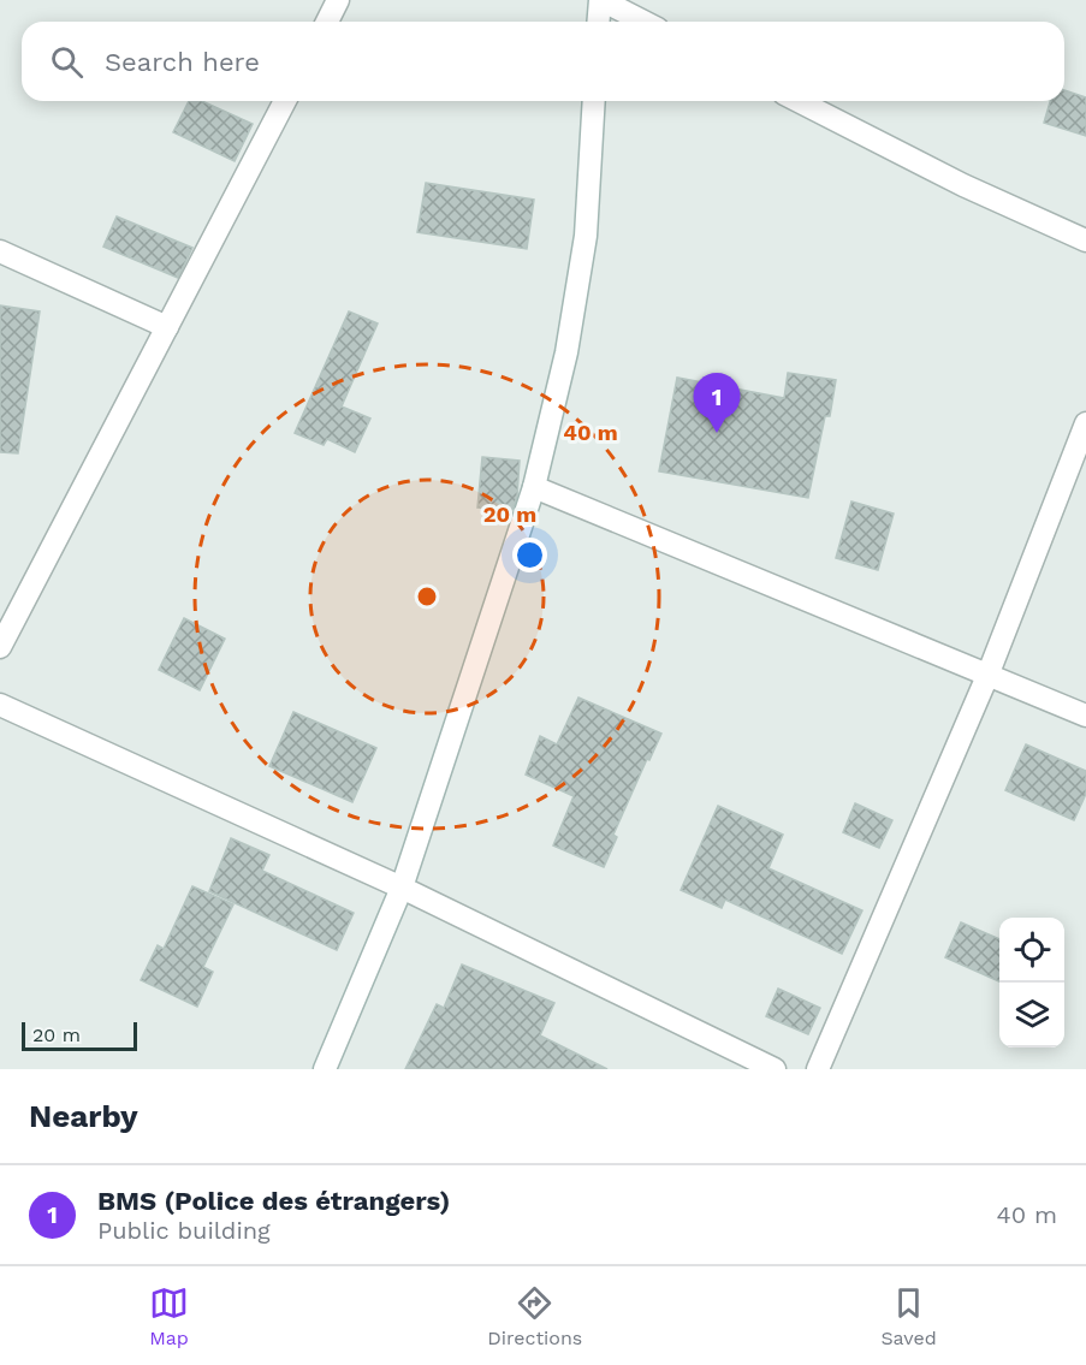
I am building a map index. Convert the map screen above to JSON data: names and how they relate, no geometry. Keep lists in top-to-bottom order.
{
  "scale_bar": "20 m",
  "page": {
    "search": "Search here",
    "pins": "1",
    "scale": "20 m",
    "heading": "Nearby",
    "list": [
      {
        "mark": "1",
        "name": "BMS (Police des étrangers)",
        "note": "Public building",
        "value": "40 m"
      }
    ],
    "nav": ["Map", "Directions", "Saved"]
  },
  "rings": ["40 m", "20 m"]
}
